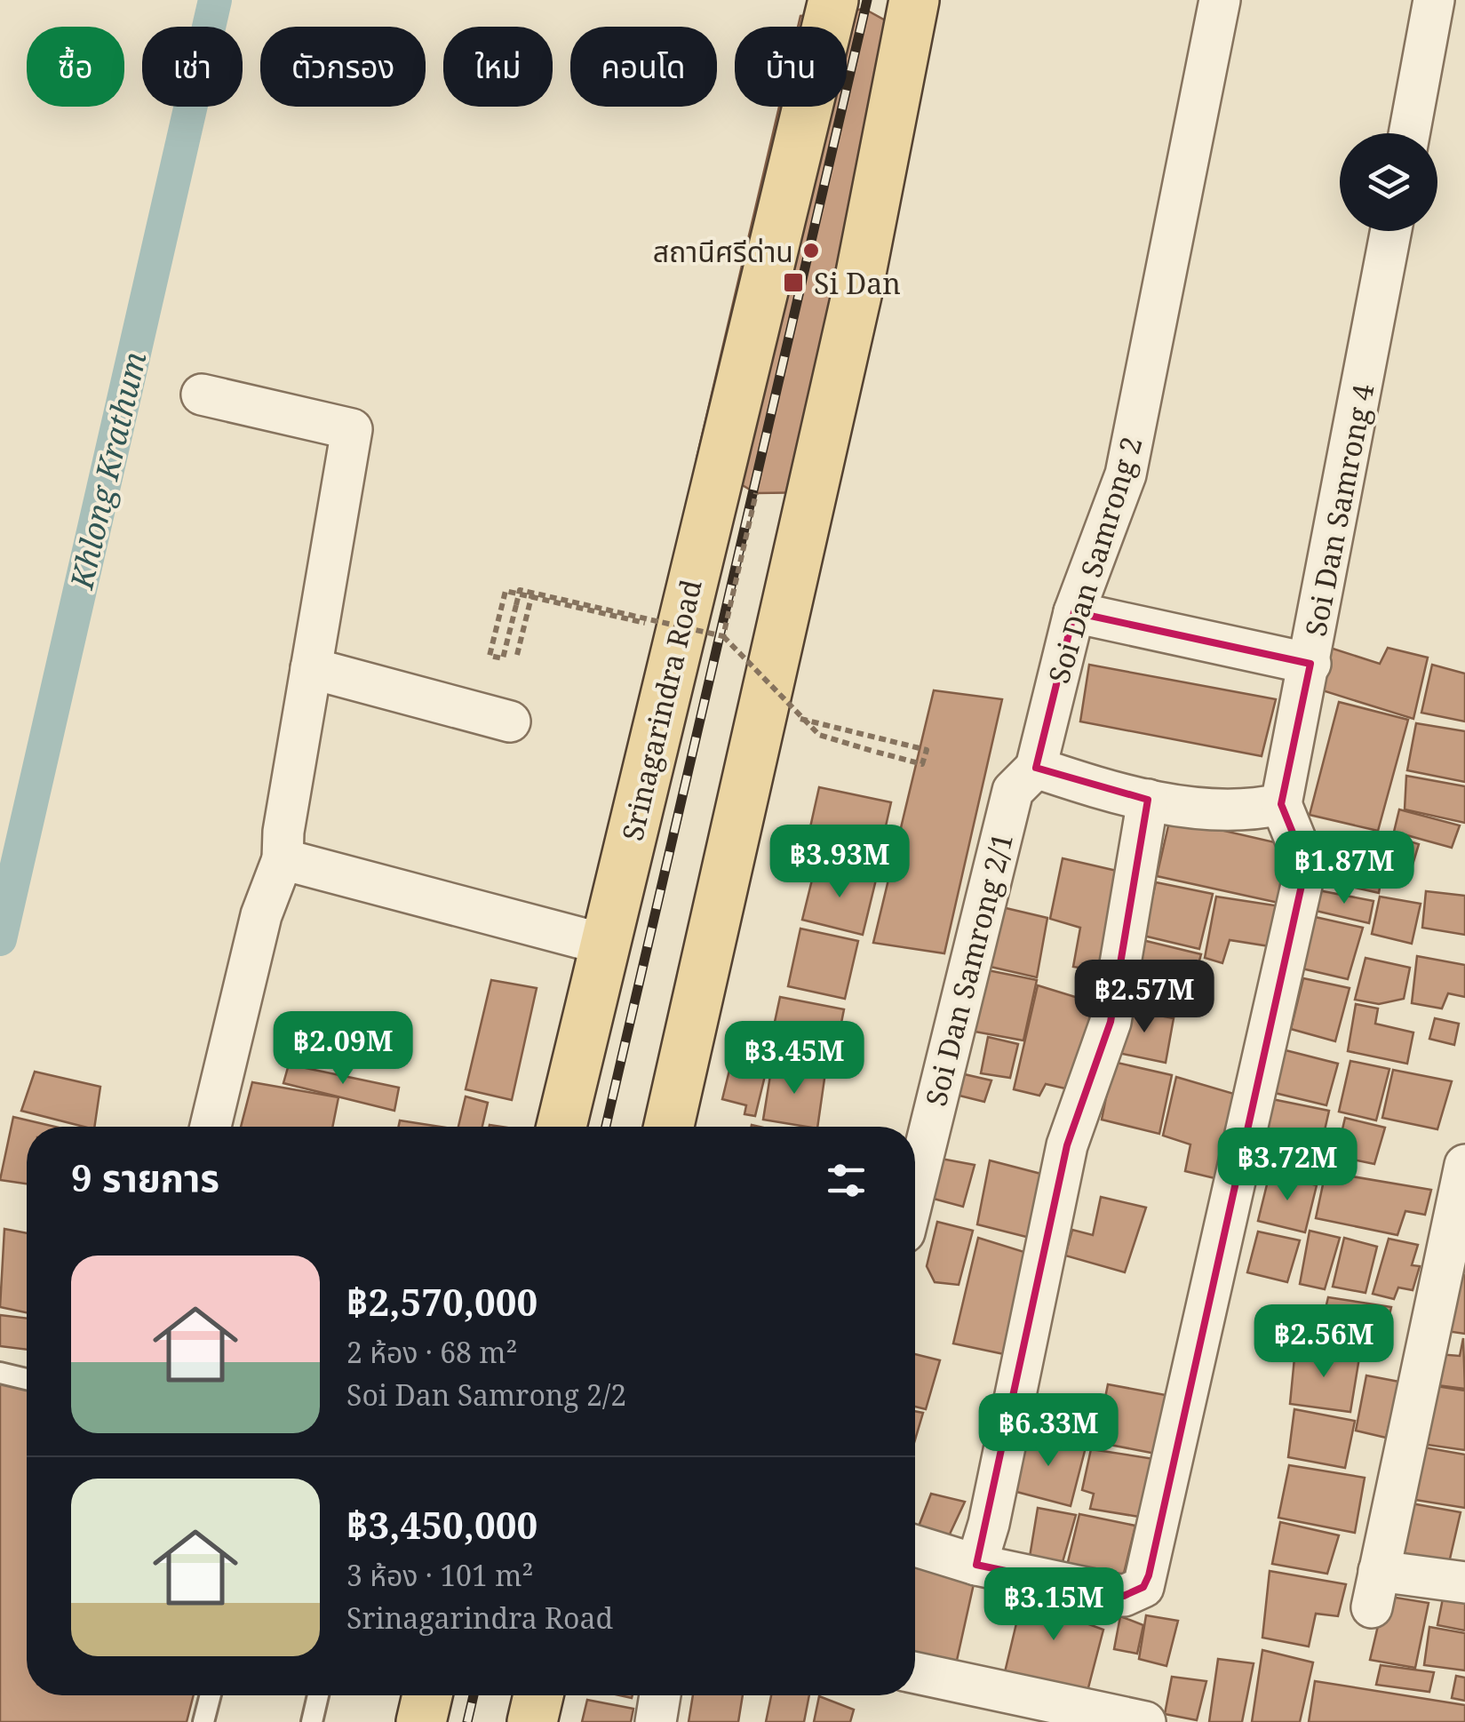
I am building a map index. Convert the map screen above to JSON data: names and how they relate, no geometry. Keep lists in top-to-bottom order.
{
  "streets": {
    "main road": ["Srinagarindra Road"],
    "street": ["Soi Dan Samrong 4", "Soi Dan Samrong 2", "Soi Dan Samrong 2/1"]
  },
  "crossings": [
    ["Soi Dan Samrong 2", "Soi Dan Samrong 2/1"]
  ],
  "water": ["Khlong Krathum"],
  "places": {
    "other": ["สถานีศรีด่าน"],
    "transit": ["Si Dan"]
  },
  "page": {
    "chip": [
      "ซื้อ",
      "เช่า",
      "ตัวกรอง",
      "ใหม่",
      "คอนโด",
      "บ้าน"
    ],
    "price": [
      "฿3.93M",
      "฿1.87M",
      "฿2.57M",
      "฿2.09M",
      "฿3.45M",
      "฿3.72M",
      "฿2.56M",
      "฿6.33M",
      "฿3.15M"
    ],
    "heading": "9 รายการ",
    "list": [
      {
        "name": "฿2,570,000",
        "note": "2 ห้อง · 68 m² · Soi Dan Samrong 2/2"
      },
      {
        "name": "฿3,450,000",
        "note": "3 ห้อง · 101 m² · Srinagarindra Road"
      }
    ]
  }
}
